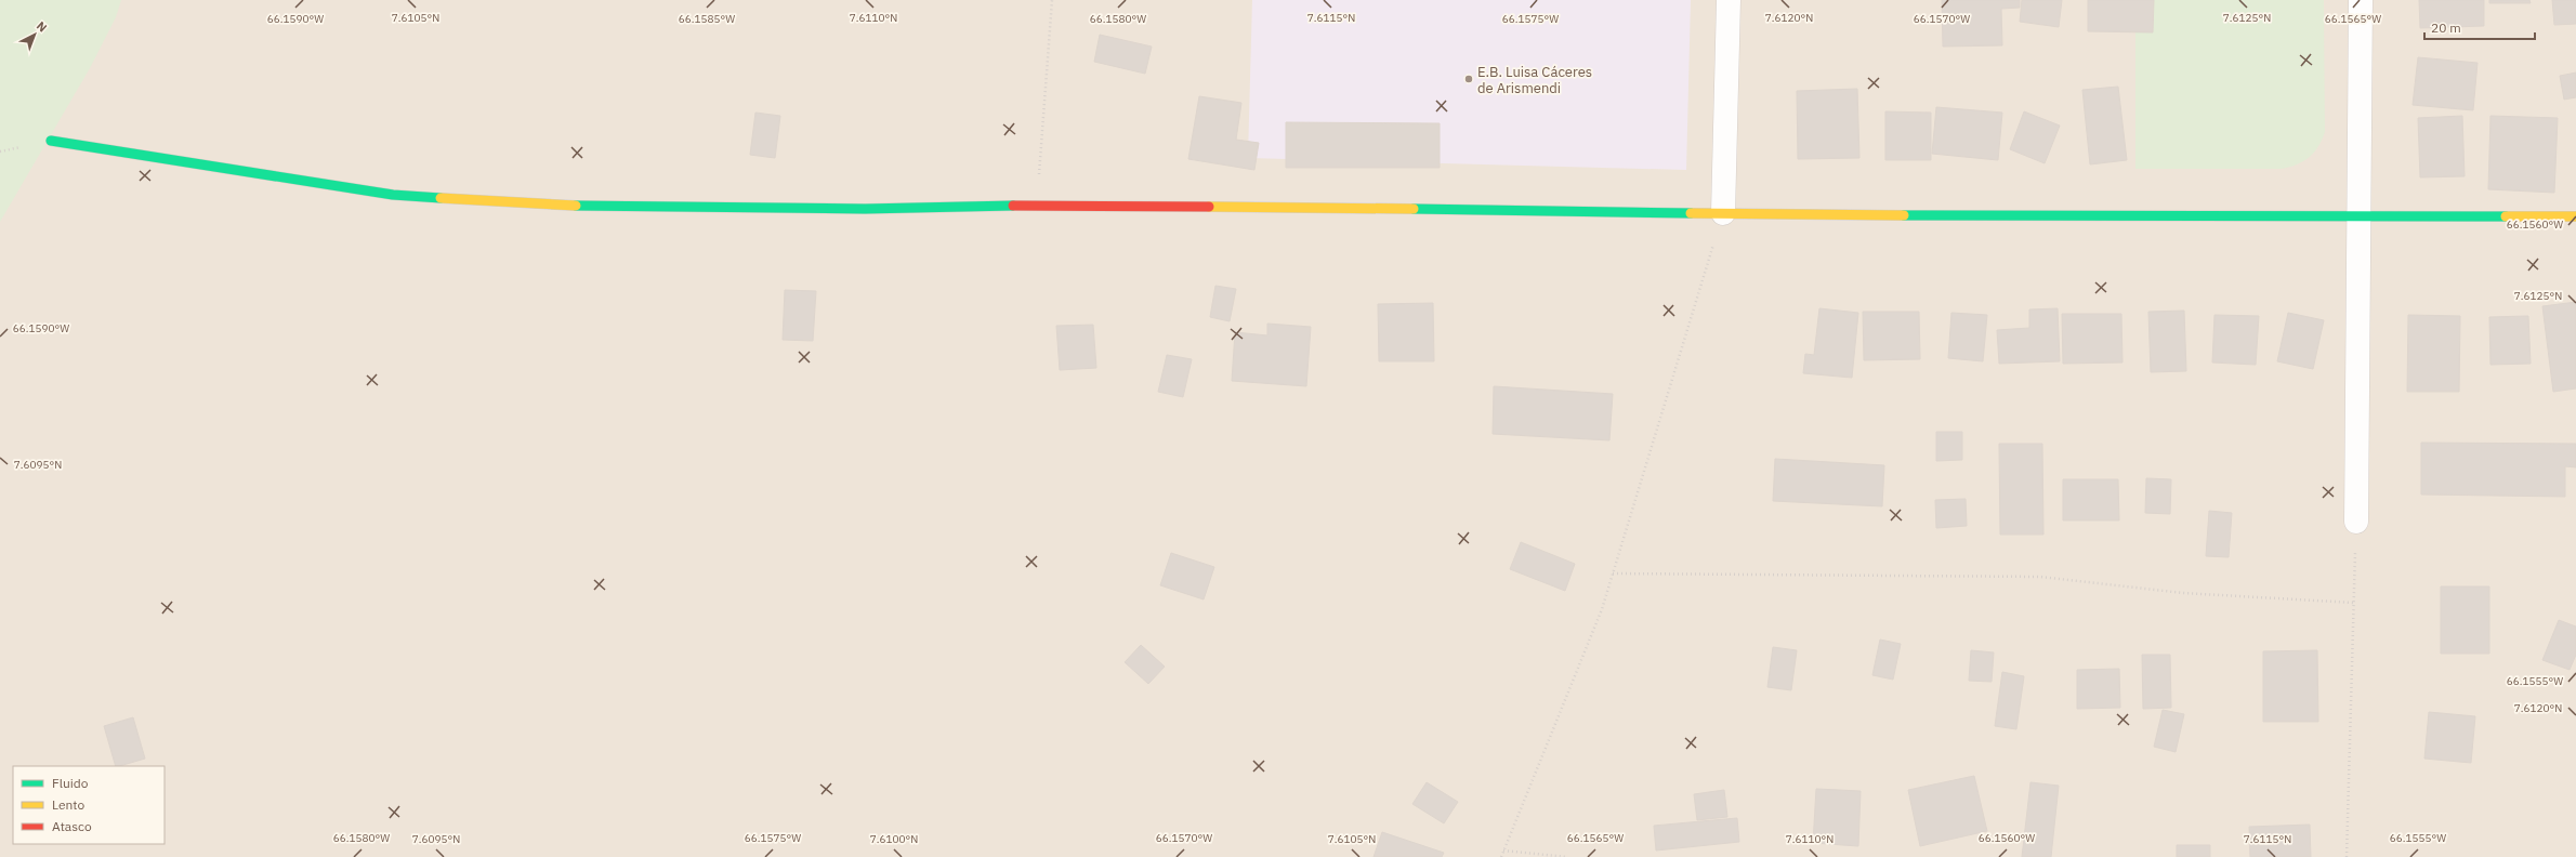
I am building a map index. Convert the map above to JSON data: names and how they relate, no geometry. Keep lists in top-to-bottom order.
{
  "places": ["E.B. Luisa Cáceres de Arismendi"],
  "legend": ["Fluido", "Lento", "Atasco"],
  "scale_bar": "20 m",
  "north": "top right",
  "coordinates": [
    "7.6105°N",
    "7.6110°N",
    "7.6115°N",
    "7.6120°N",
    "7.6125°N",
    "66.1590°W",
    "66.1585°W",
    "66.1580°W",
    "66.1575°W",
    "66.1570°W",
    "66.1565°W",
    "66.1560°W",
    "7.6095°N",
    "66.1555°W",
    "7.6100°N"
  ]
}
